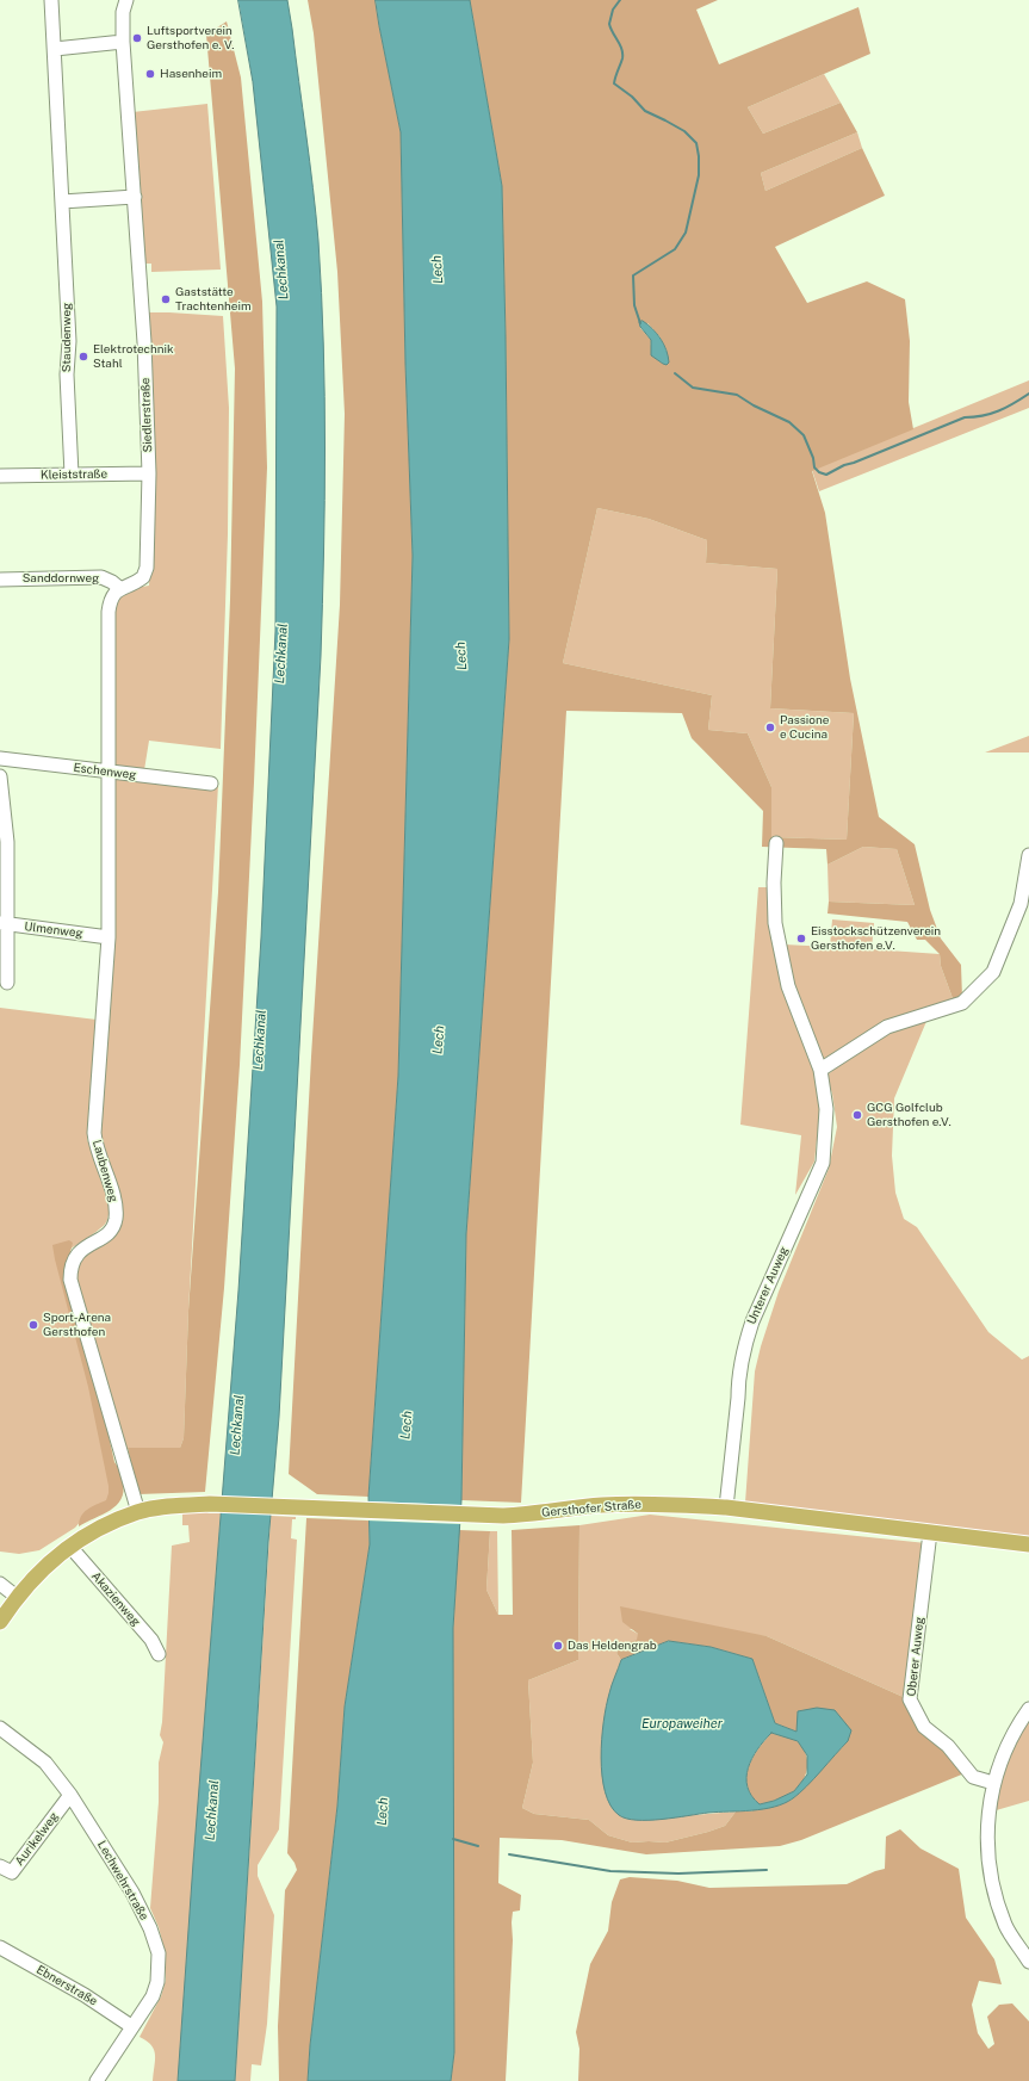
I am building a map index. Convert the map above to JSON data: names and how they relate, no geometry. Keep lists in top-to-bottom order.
{
  "streets": {
    "main road": ["Gersthofer Straße"],
    "street": [
      "Staudenweg",
      "Siedlerstraße",
      "Kleiststraße",
      "Sanddornweg",
      "Eschenweg",
      "Ulmenweg",
      "Laubenweg",
      "Unterer Auweg",
      "Akazienweg",
      "Oberer Auweg",
      "Aurikelweg",
      "Lechwehrstraße",
      "Ebnerstraße"
    ]
  },
  "crossings": [
    ["Staudenweg", "Kleiststraße"],
    ["Siedlerstraße", "Kleiststraße"],
    ["Siedlerstraße", "Sanddornweg"],
    ["Eschenweg", "Laubenweg"],
    ["Ulmenweg", "Laubenweg"],
    ["Laubenweg", "Gersthofer Straße"],
    ["Unterer Auweg", "Gersthofer Straße"],
    ["Gersthofer Straße", "Akazienweg"],
    ["Gersthofer Straße", "Oberer Auweg"],
    ["Aurikelweg", "Lechwehrstraße"],
    ["Lechwehrstraße", "Ebnerstraße"]
  ],
  "water": ["Lechkanal", "Lech", "Europaweiher"],
  "places": [
    "Luftsportverein Gersthofen e. V.",
    "Hasenheim",
    "Gaststätte Trachtenheim",
    "Elektrotechnik Stahl",
    "Passione e Cucina",
    "Eisstockschützenverein Gersthofen e.V.",
    "GCG Golfclub Gersthofen e.V.",
    "Sport-Arena Gersthofen",
    "Das Heldengrab"
  ]
}
